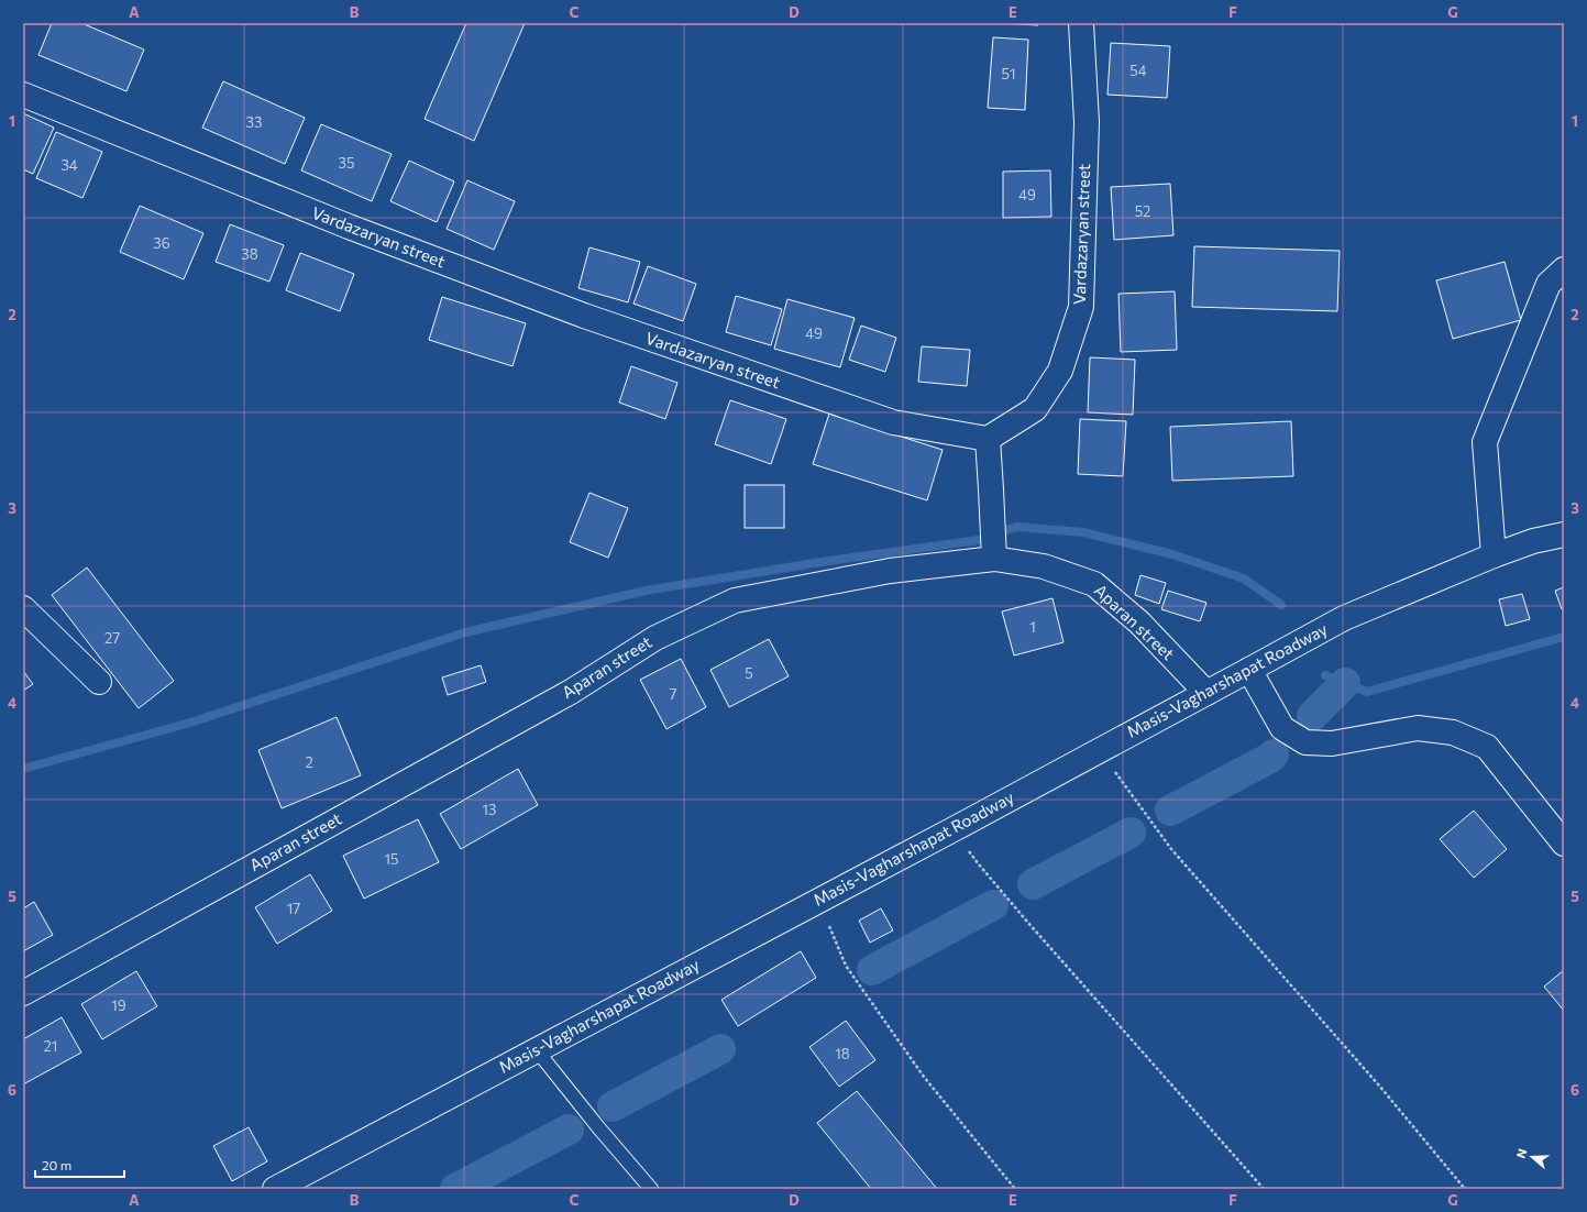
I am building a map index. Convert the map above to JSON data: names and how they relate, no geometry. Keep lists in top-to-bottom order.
{
  "streets": {
    "street": ["Vardazaryan street", "Aparan street", "Masis-Vagharshapat Roadway"]
  },
  "crossings": [
    ["Aparan street", "Masis-Vagharshapat Roadway"]
  ],
  "house_numbers": [
    "54",
    "51",
    "33",
    "35",
    "34",
    "49",
    "52",
    "36",
    "38",
    "49",
    "1",
    "27",
    "5",
    "7",
    "2",
    "13",
    "15",
    "17",
    "19",
    "21",
    "18"
  ],
  "scale_bar": "20 m",
  "north": "left",
  "grid": {
    "columns": [
      "A",
      "B",
      "C",
      "D",
      "E",
      "F",
      "G"
    ],
    "rows": [
      "1",
      "2",
      "3",
      "4",
      "5",
      "6"
    ]
  }
}
